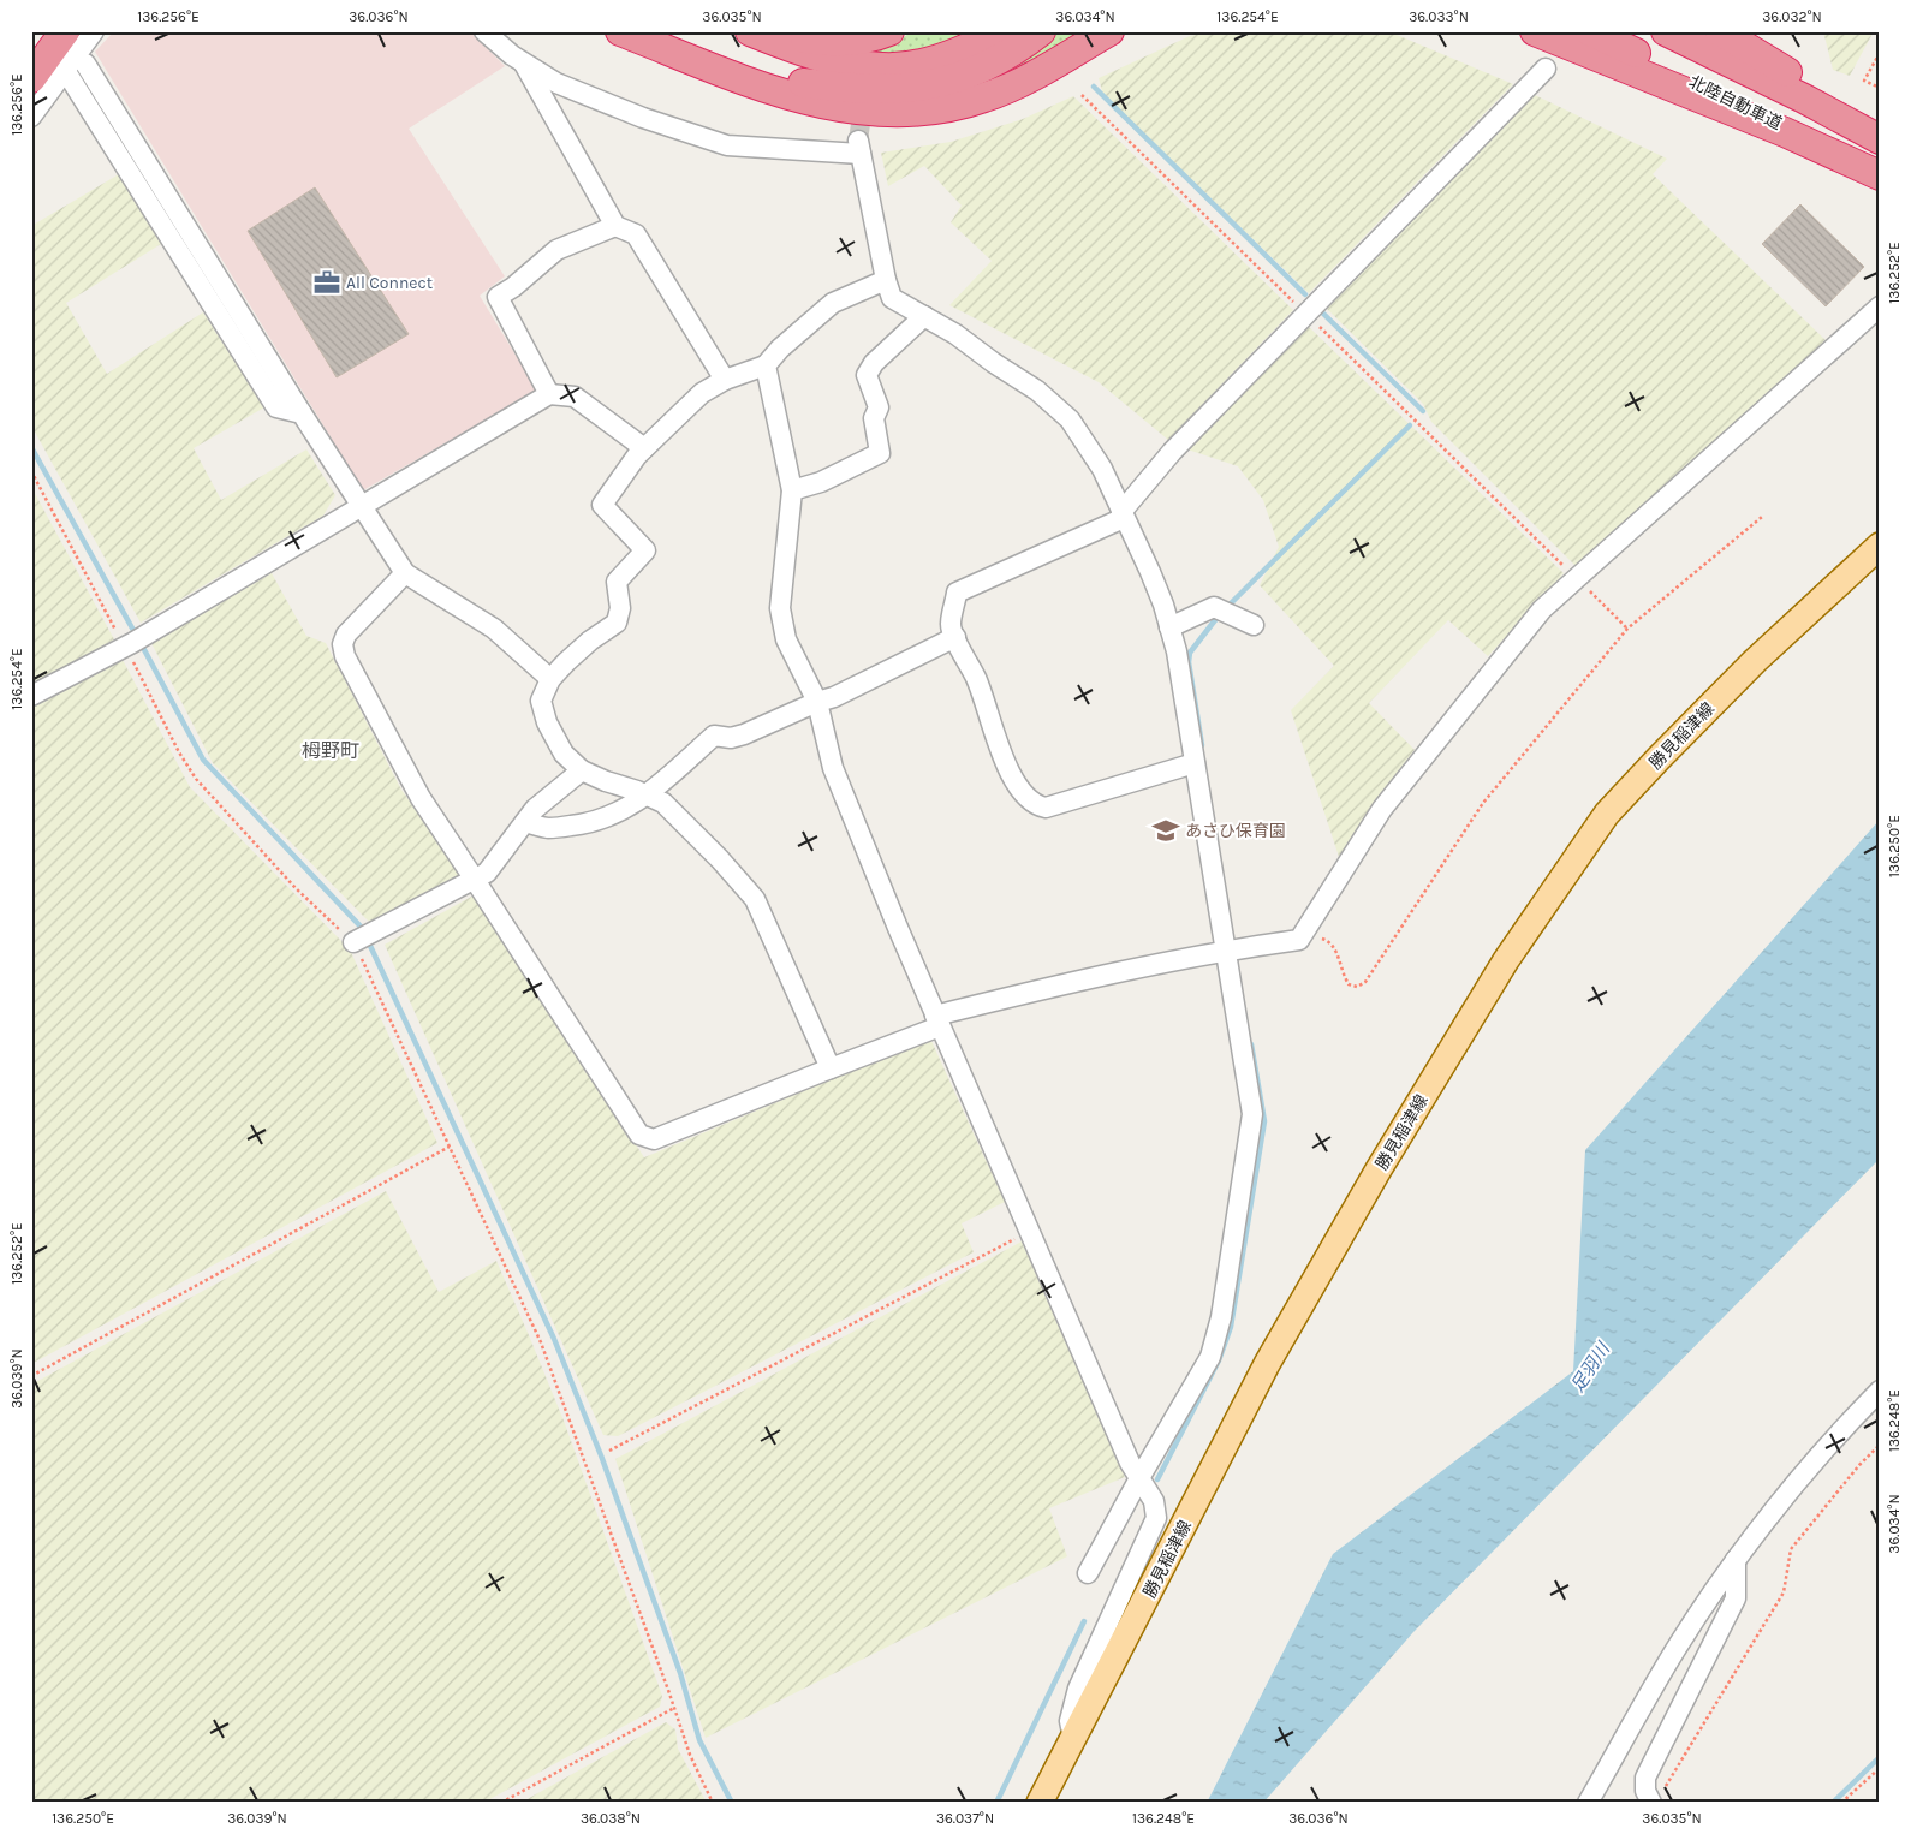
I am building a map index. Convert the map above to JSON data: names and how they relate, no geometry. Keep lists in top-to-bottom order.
{
  "streets": {
    "highway": ["北陸自動車道"],
    "main road": ["勝見稲津線"]
  },
  "districts": ["栂野町"],
  "water": ["足羽川"],
  "places": {
    "office": ["All Connect"],
    "school or university": ["あさひ保育園"]
  },
  "coordinates": [
    "136.256°E",
    "36.036°N",
    "36.035°N",
    "36.034°N",
    "136.254°E",
    "36.033°N",
    "36.032°N",
    "136.252°E",
    "136.250°E",
    "36.039°N",
    "136.248°E",
    "36.038°N",
    "36.037°N"
  ]
}
